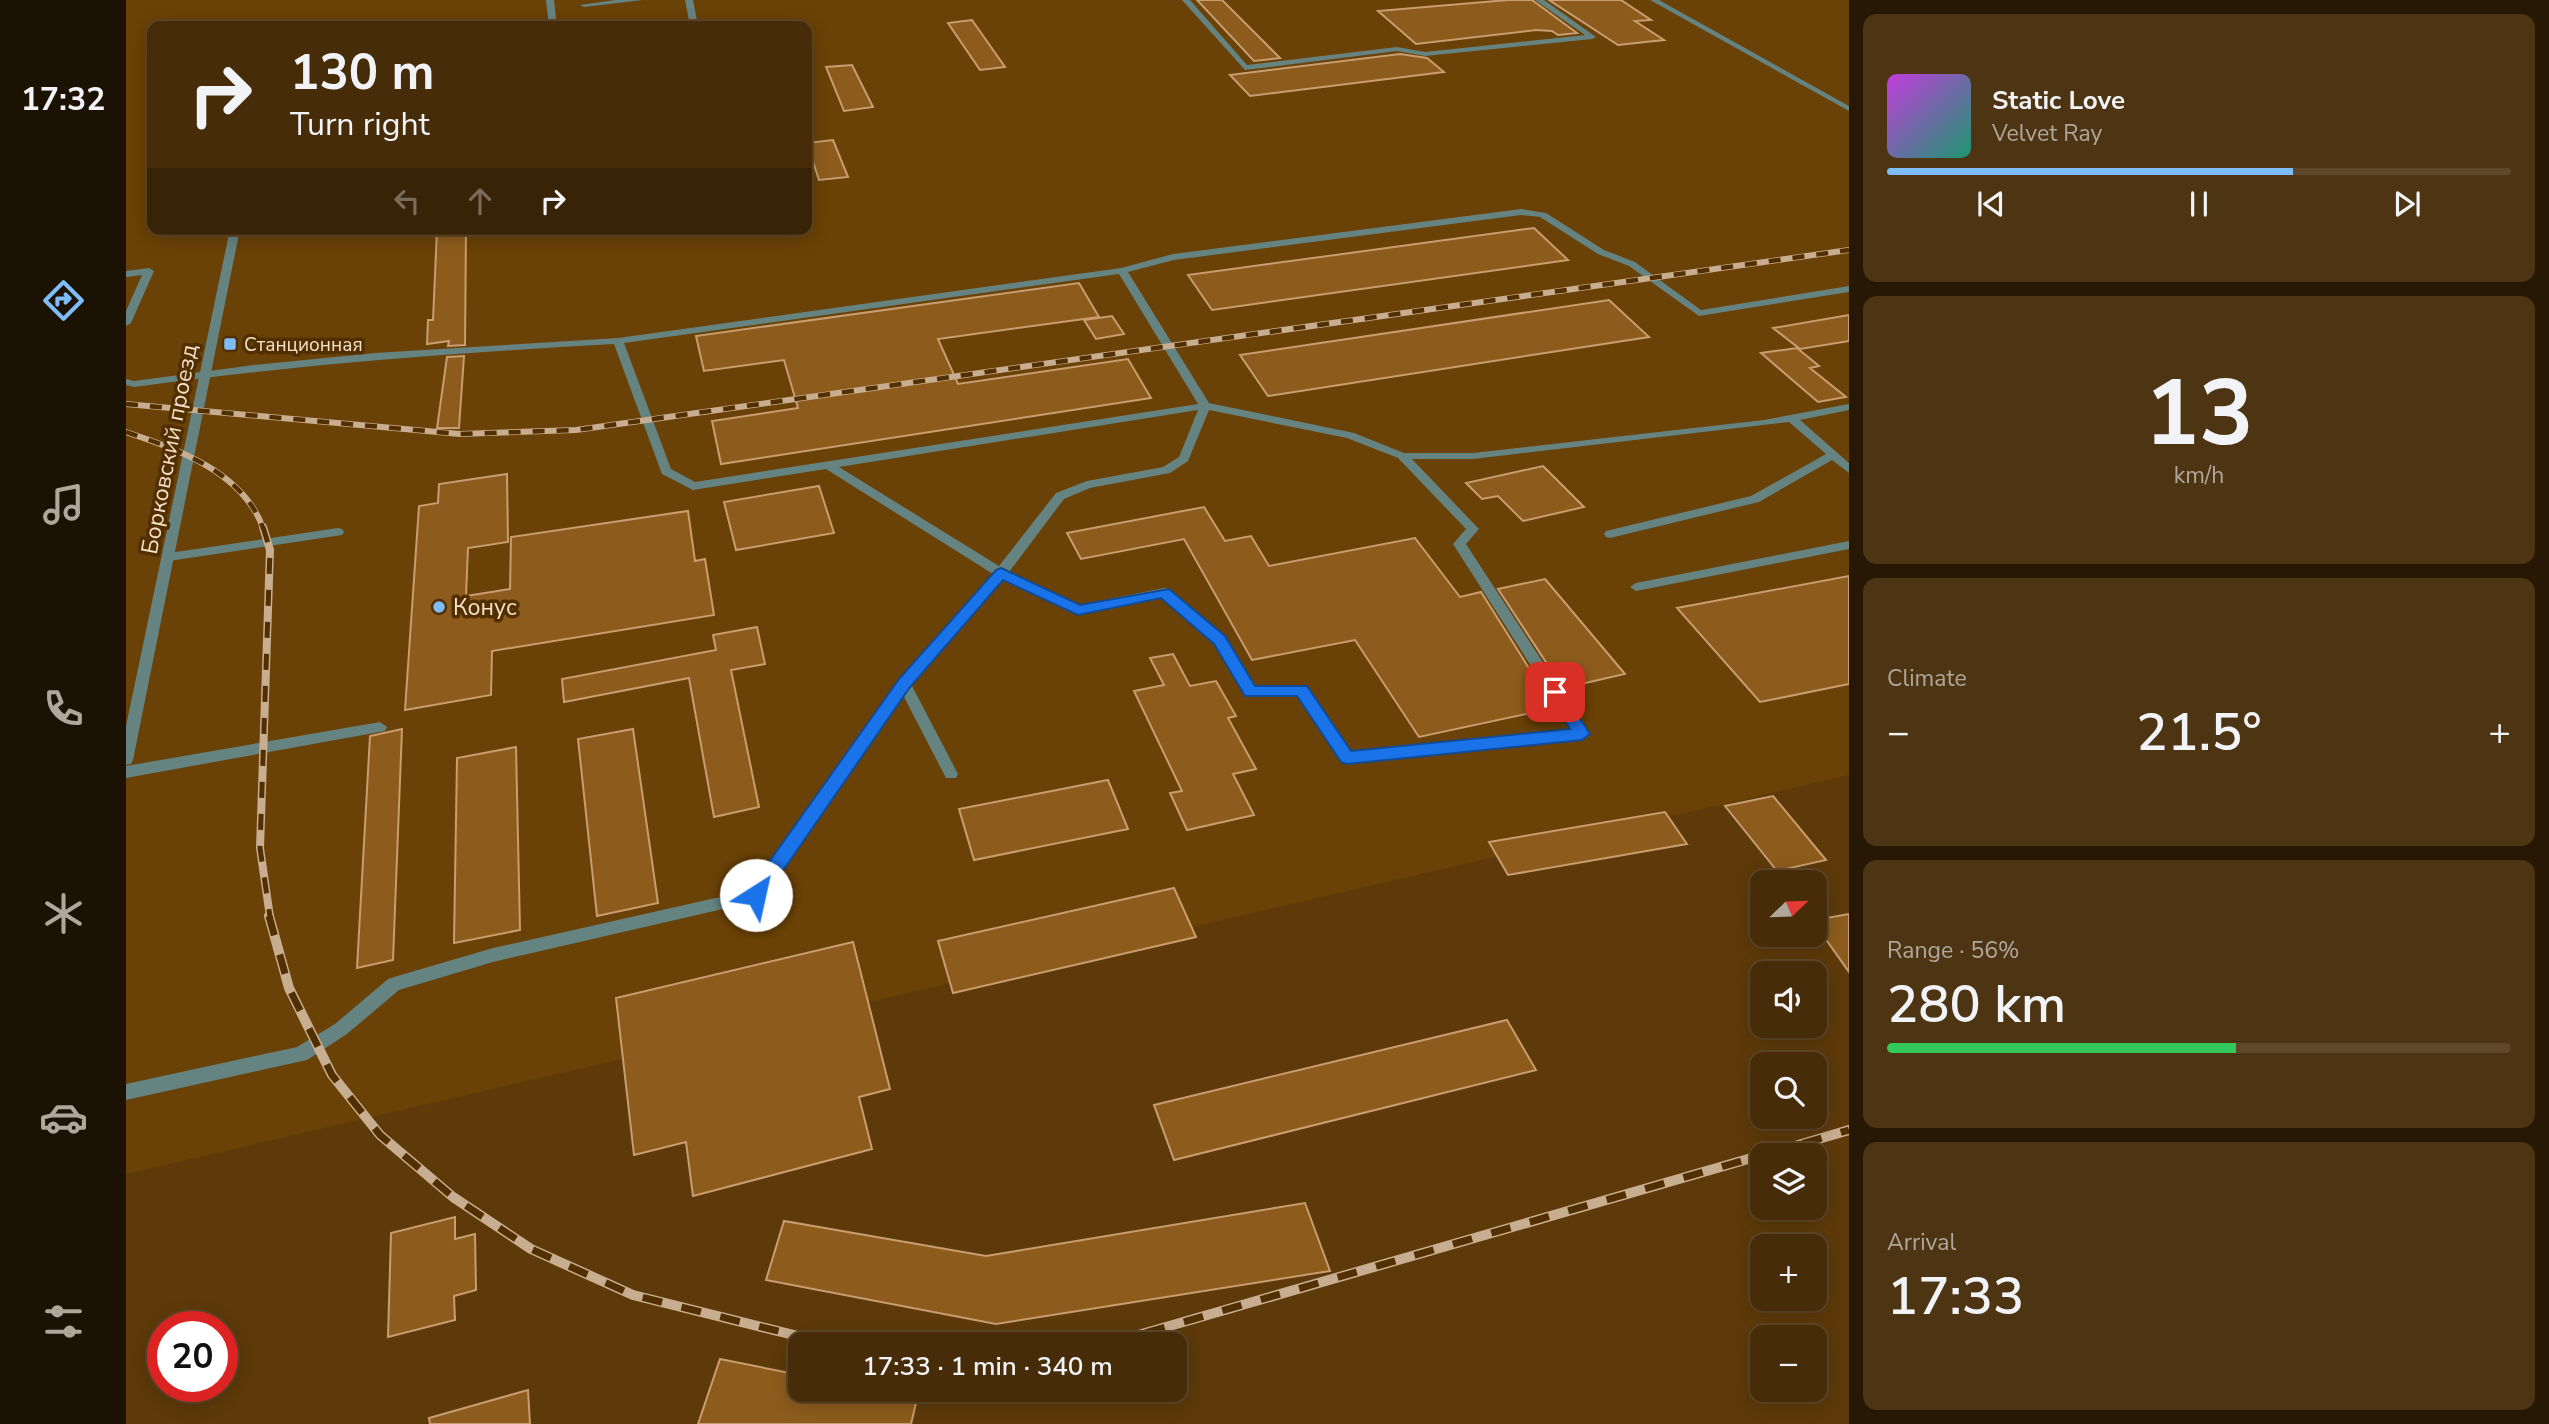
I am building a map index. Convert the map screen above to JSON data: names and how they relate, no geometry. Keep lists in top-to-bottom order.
{
  "streets": {
    "street": ["Борковский проезд"]
  },
  "places": {
    "transit": ["Станционная"],
    "other": ["Конус"]
  },
  "north": "top right",
  "page": {
    "tabs": "17:32",
    "turn": ["130 m", "Turn right"],
    "song": ["Static Love", "Velvet Ray"],
    "tile": [
      ["13", "km/h"],
      "Climate",
      ["Range · 56%", "280 km"],
      ["Arrival", "17:33"]
    ],
    "heat": ["−", "21.5°", "+"],
    "map_buttons": ["+", "−"],
    "limit": "20",
    "trip": "17:33 · 1 min · 340 m"
  }
}
